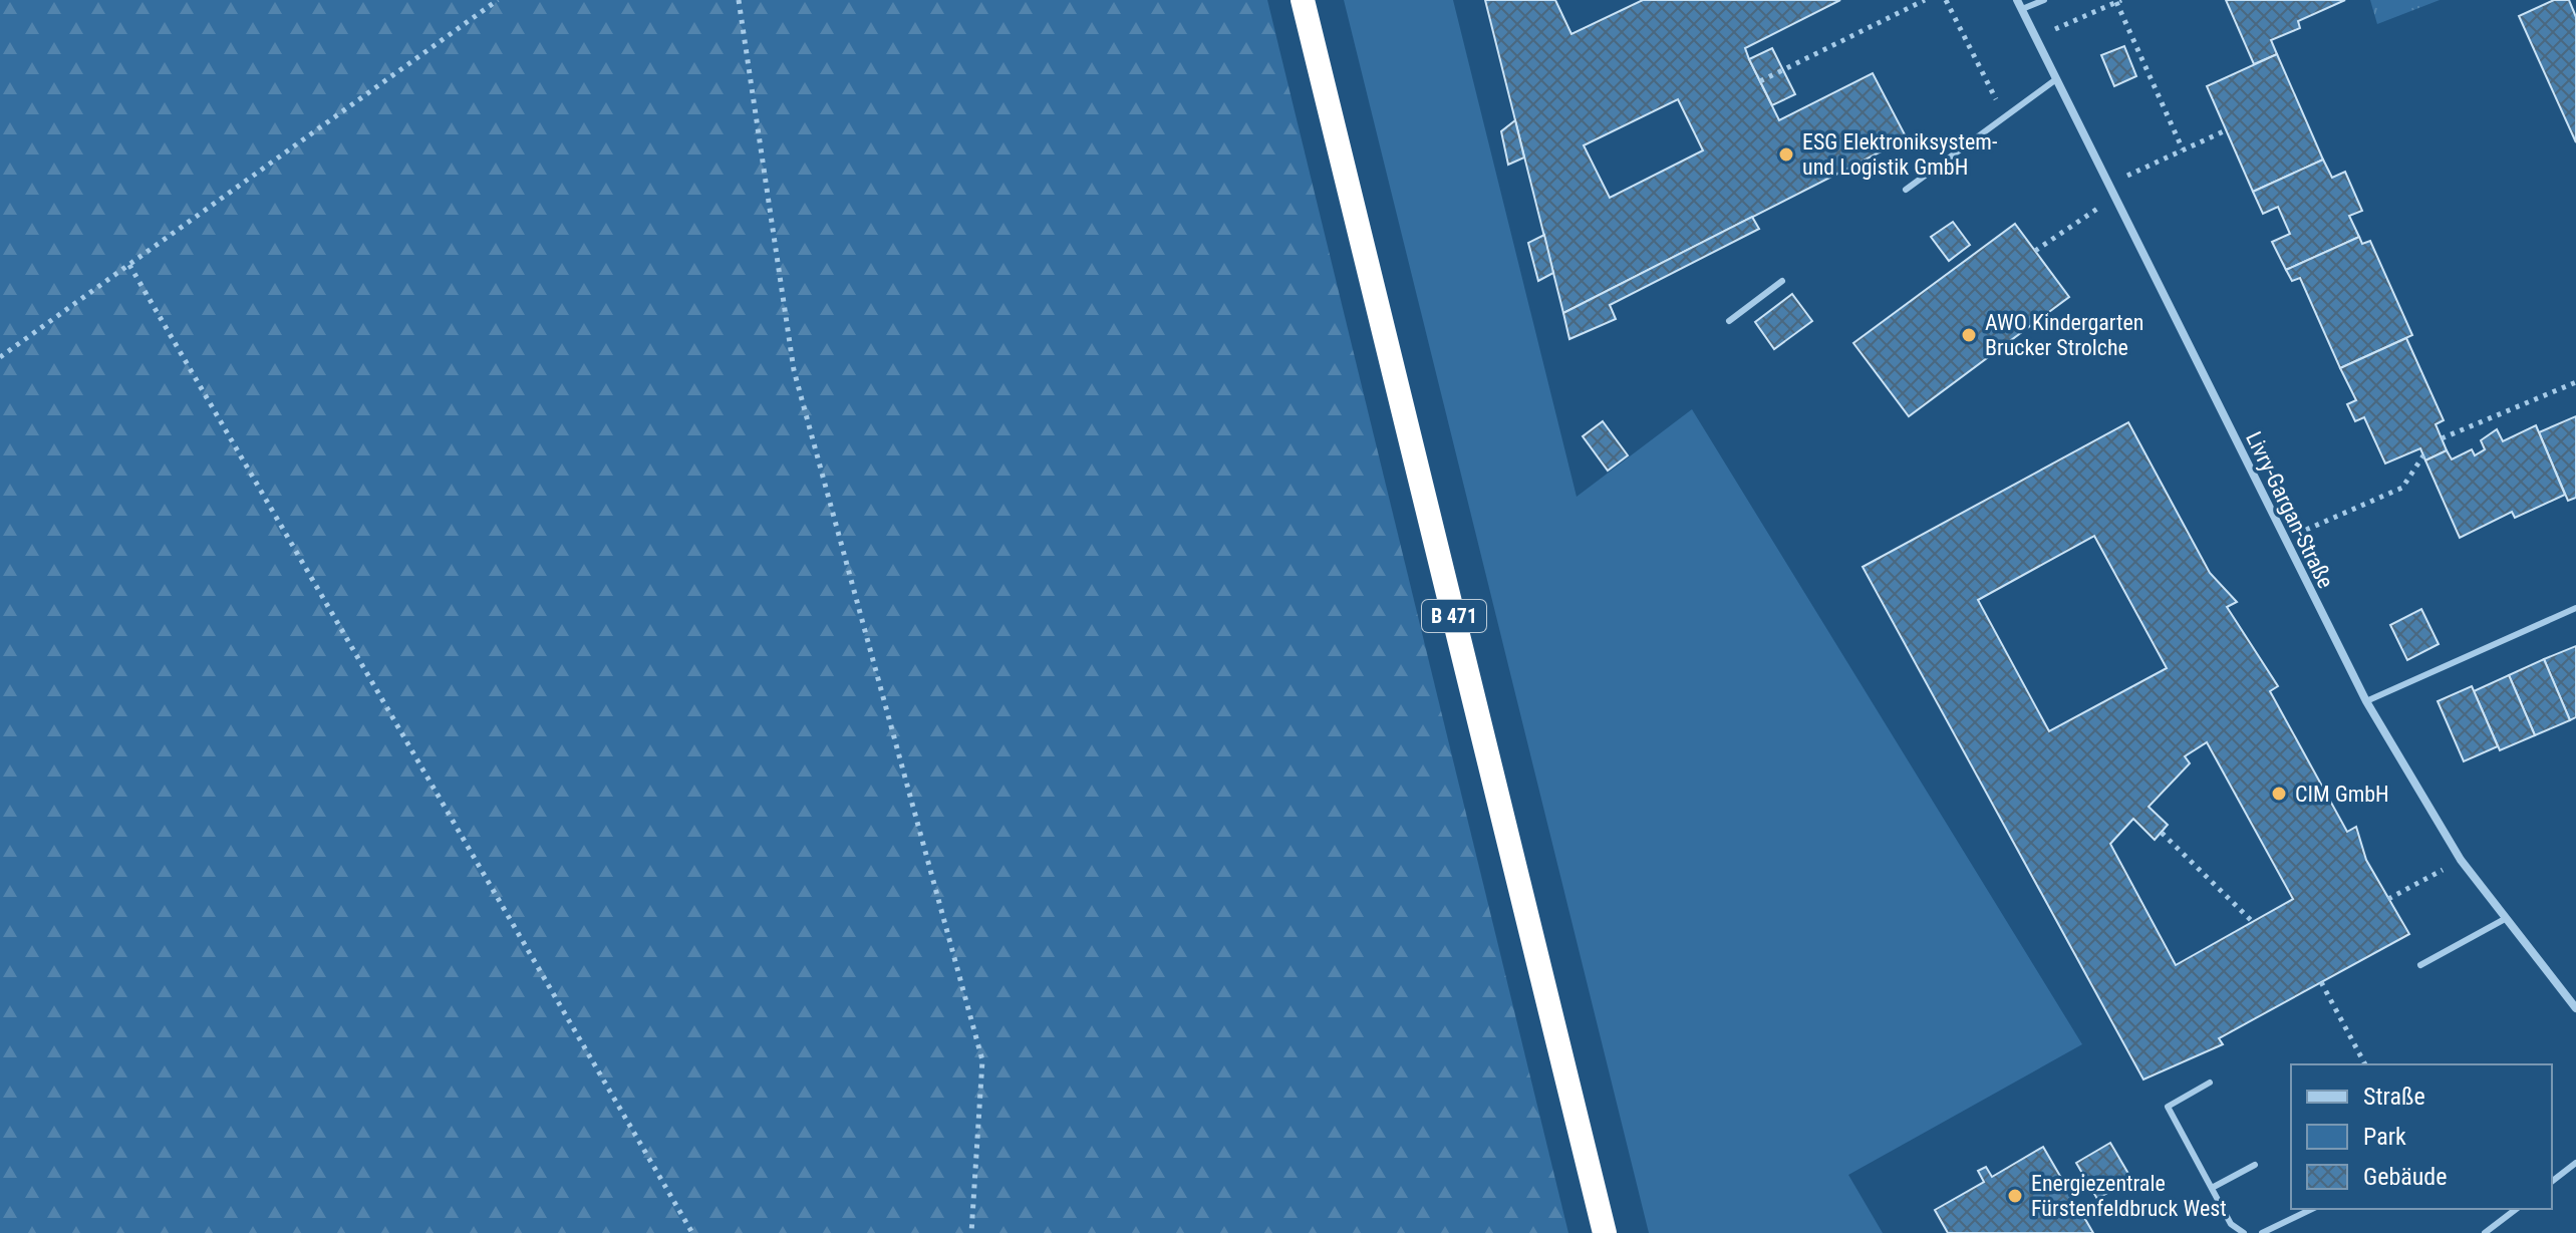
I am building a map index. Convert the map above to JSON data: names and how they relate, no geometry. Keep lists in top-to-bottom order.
{
  "streets": {
    "highway": ["B 471"],
    "street": ["Livry-Gargan-Straße"]
  },
  "places": [
    "ESG Elektroniksystem- und Logistik GmbH",
    "AWO Kindergarten Brucker Strolche",
    "CIM GmbH",
    "Energiezentrale Fürstenfeldbruck West"
  ],
  "legend": ["Straße", "Park", "Gebäude"]
}
